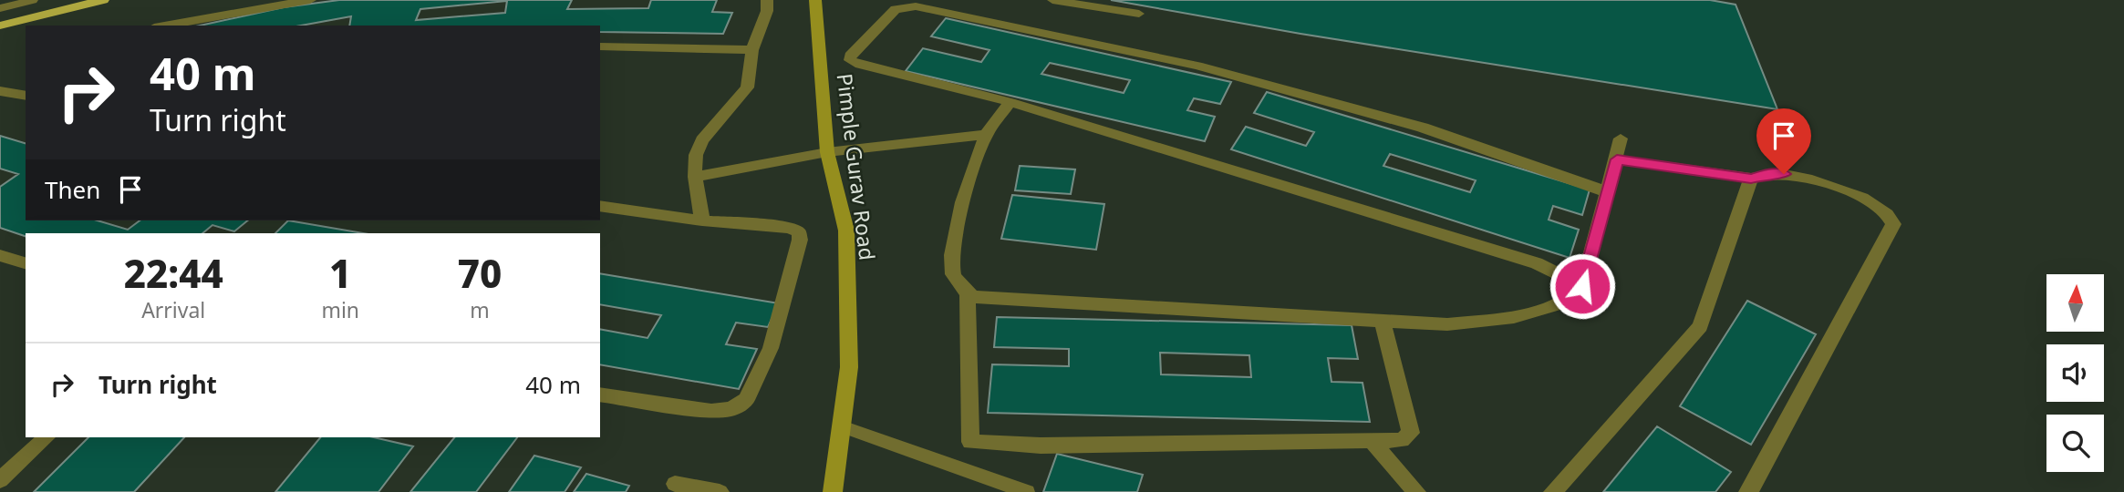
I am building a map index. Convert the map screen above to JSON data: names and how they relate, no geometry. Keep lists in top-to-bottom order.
{
  "streets": {
    "street": ["Pimple Gurav Road"]
  },
  "north": "top",
  "page": {
    "turn": ["40 m", "Turn right"],
    "then": "Then",
    "eta": [
      "22:44",
      "Arrival",
      "1",
      "min",
      "70",
      "m"
    ],
    "list": [
      {
        "name": "Turn right",
        "value": "40 m"
      }
    ]
  }
}
